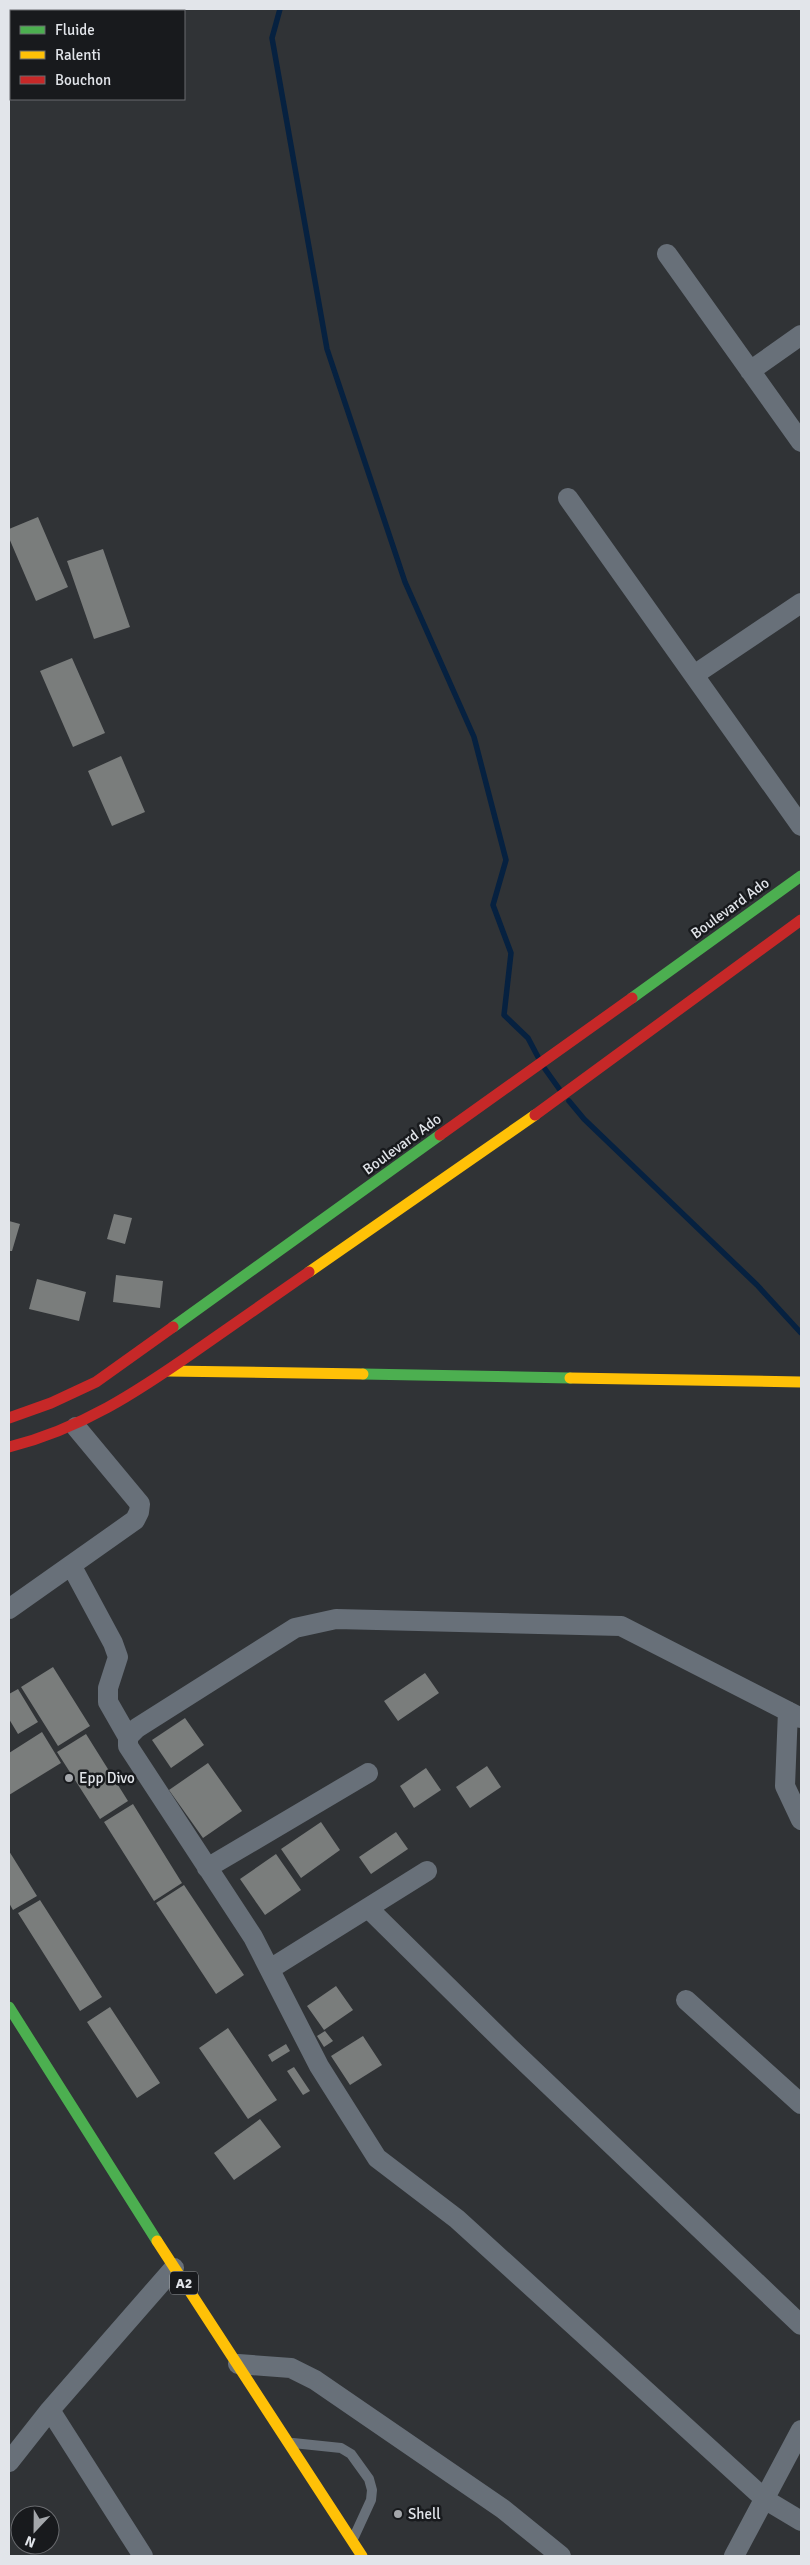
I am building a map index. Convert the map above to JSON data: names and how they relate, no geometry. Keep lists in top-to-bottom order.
{
  "streets": {
    "main road": ["Boulevard Ado", "A2"]
  },
  "places": ["Epp Divo", "Shell"],
  "legend": ["Fluide", "Ralenti", "Bouchon"],
  "north": "bottom"
}
